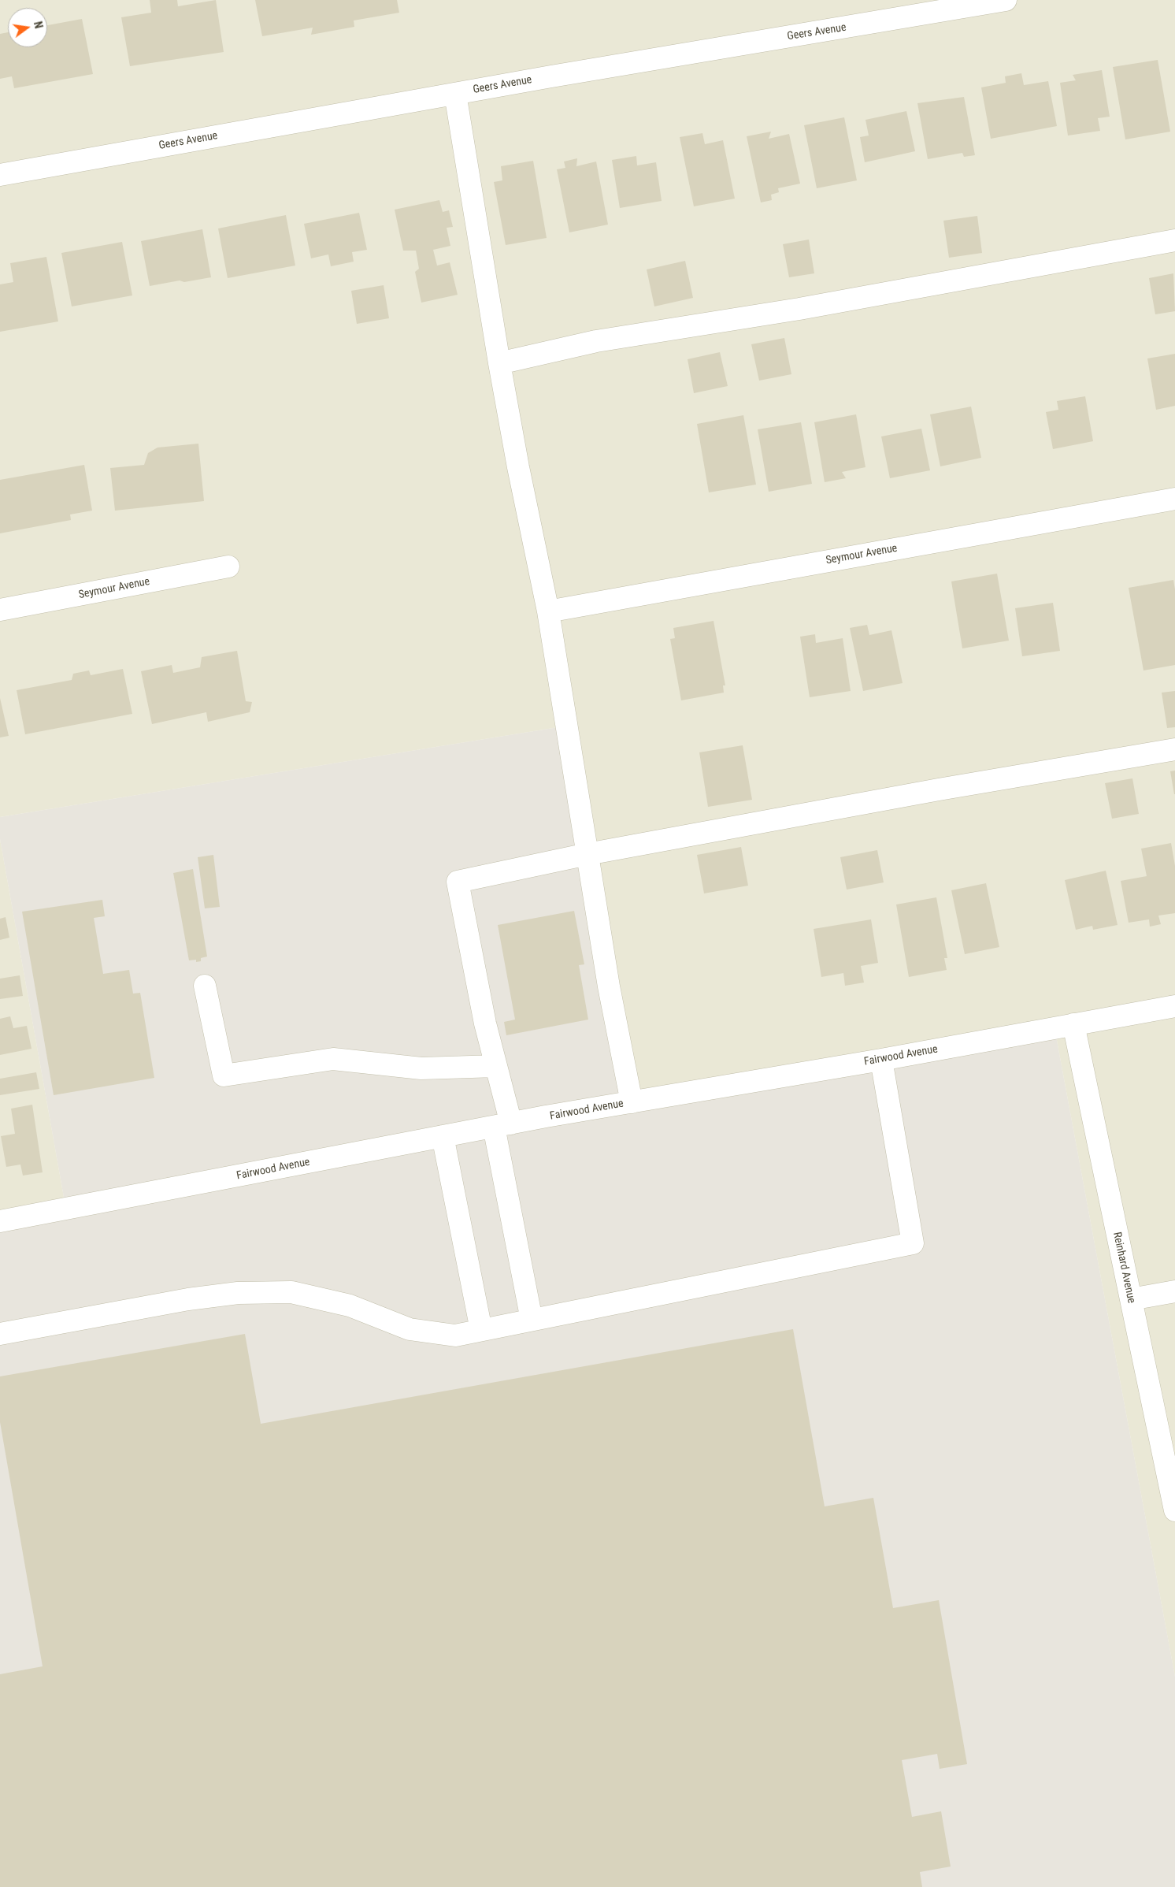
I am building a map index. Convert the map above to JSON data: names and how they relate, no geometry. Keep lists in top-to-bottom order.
{
  "streets": {
    "street": [
      "Geers Avenue",
      "Seymour Avenue",
      "Fairwood Avenue",
      "Reinhard Avenue"
    ]
  },
  "crossings": [
    ["Fairwood Avenue", "Reinhard Avenue"]
  ],
  "north": "right"
}
